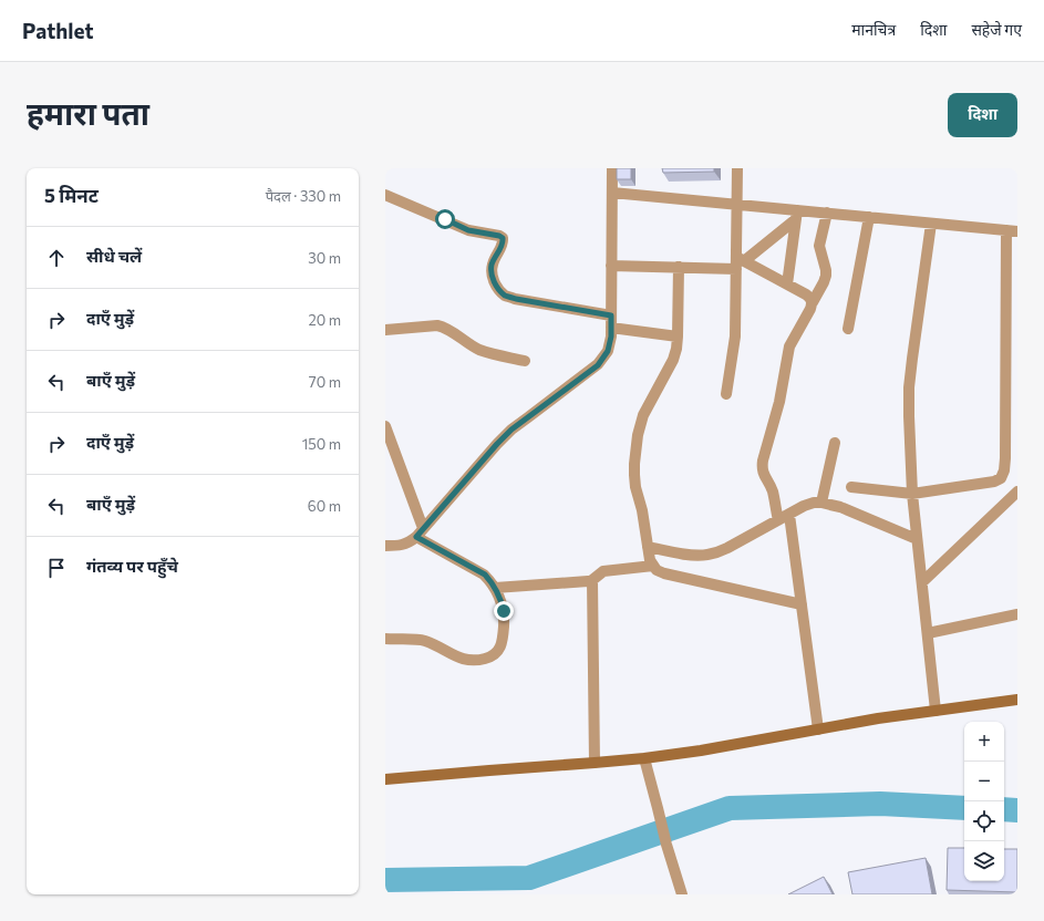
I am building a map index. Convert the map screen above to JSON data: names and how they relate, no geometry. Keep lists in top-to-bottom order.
{
  "page": {
    "header": "Pathlet",
    "nav": ["मानचित्र", "दिशा", "सहेजे गए"],
    "buttons": "दिशा",
    "title": "हमारा पता",
    "heading": ["5 मिनट", "पैदल · 330 m"],
    "list": [
      ["सीधे चलें", "30 m"],
      ["दाएँ मुड़ें", "20 m"],
      ["बाएँ मुड़ें", "70 m"],
      ["दाएँ मुड़ें", "150 m"],
      ["बाएँ मुड़ें", "60 m"],
      "गंतव्य पर पहुँचे"
    ],
    "map_buttons": ["+", "−"]
  }
}
